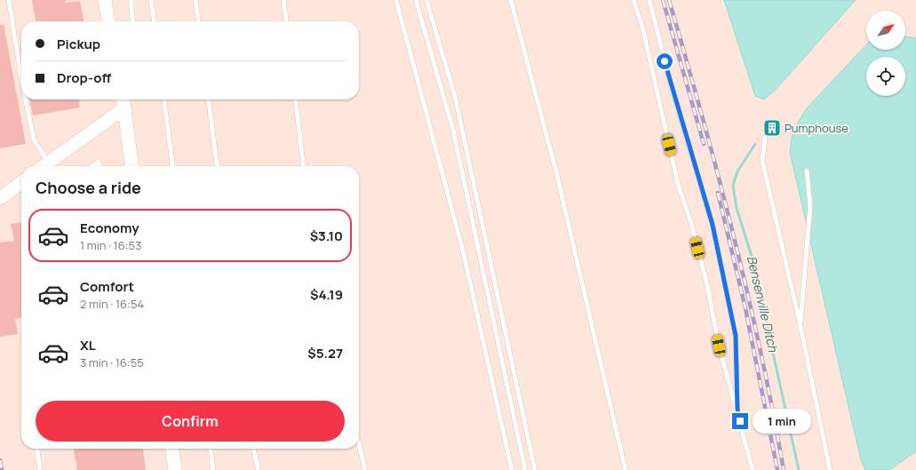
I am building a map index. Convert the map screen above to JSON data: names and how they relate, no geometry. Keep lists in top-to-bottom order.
{
  "water": ["Bensenville Ditch"],
  "places": {
    "building": ["Pumphouse"]
  },
  "north": "top right",
  "page": {
    "banner": ["Pickup", "Drop-off"],
    "heading": "Choose a ride",
    "list": [
      {
        "name": "Economy",
        "note": "1 min · 16:53",
        "value": "$3.10"
      },
      {
        "name": "Comfort",
        "note": "2 min · 16:54",
        "value": "$4.19"
      },
      {
        "name": "XL",
        "note": "3 min · 16:55",
        "value": "$5.27"
      }
    ],
    "buttons": "Confirm",
    "bubble": "1 min"
  }
}
